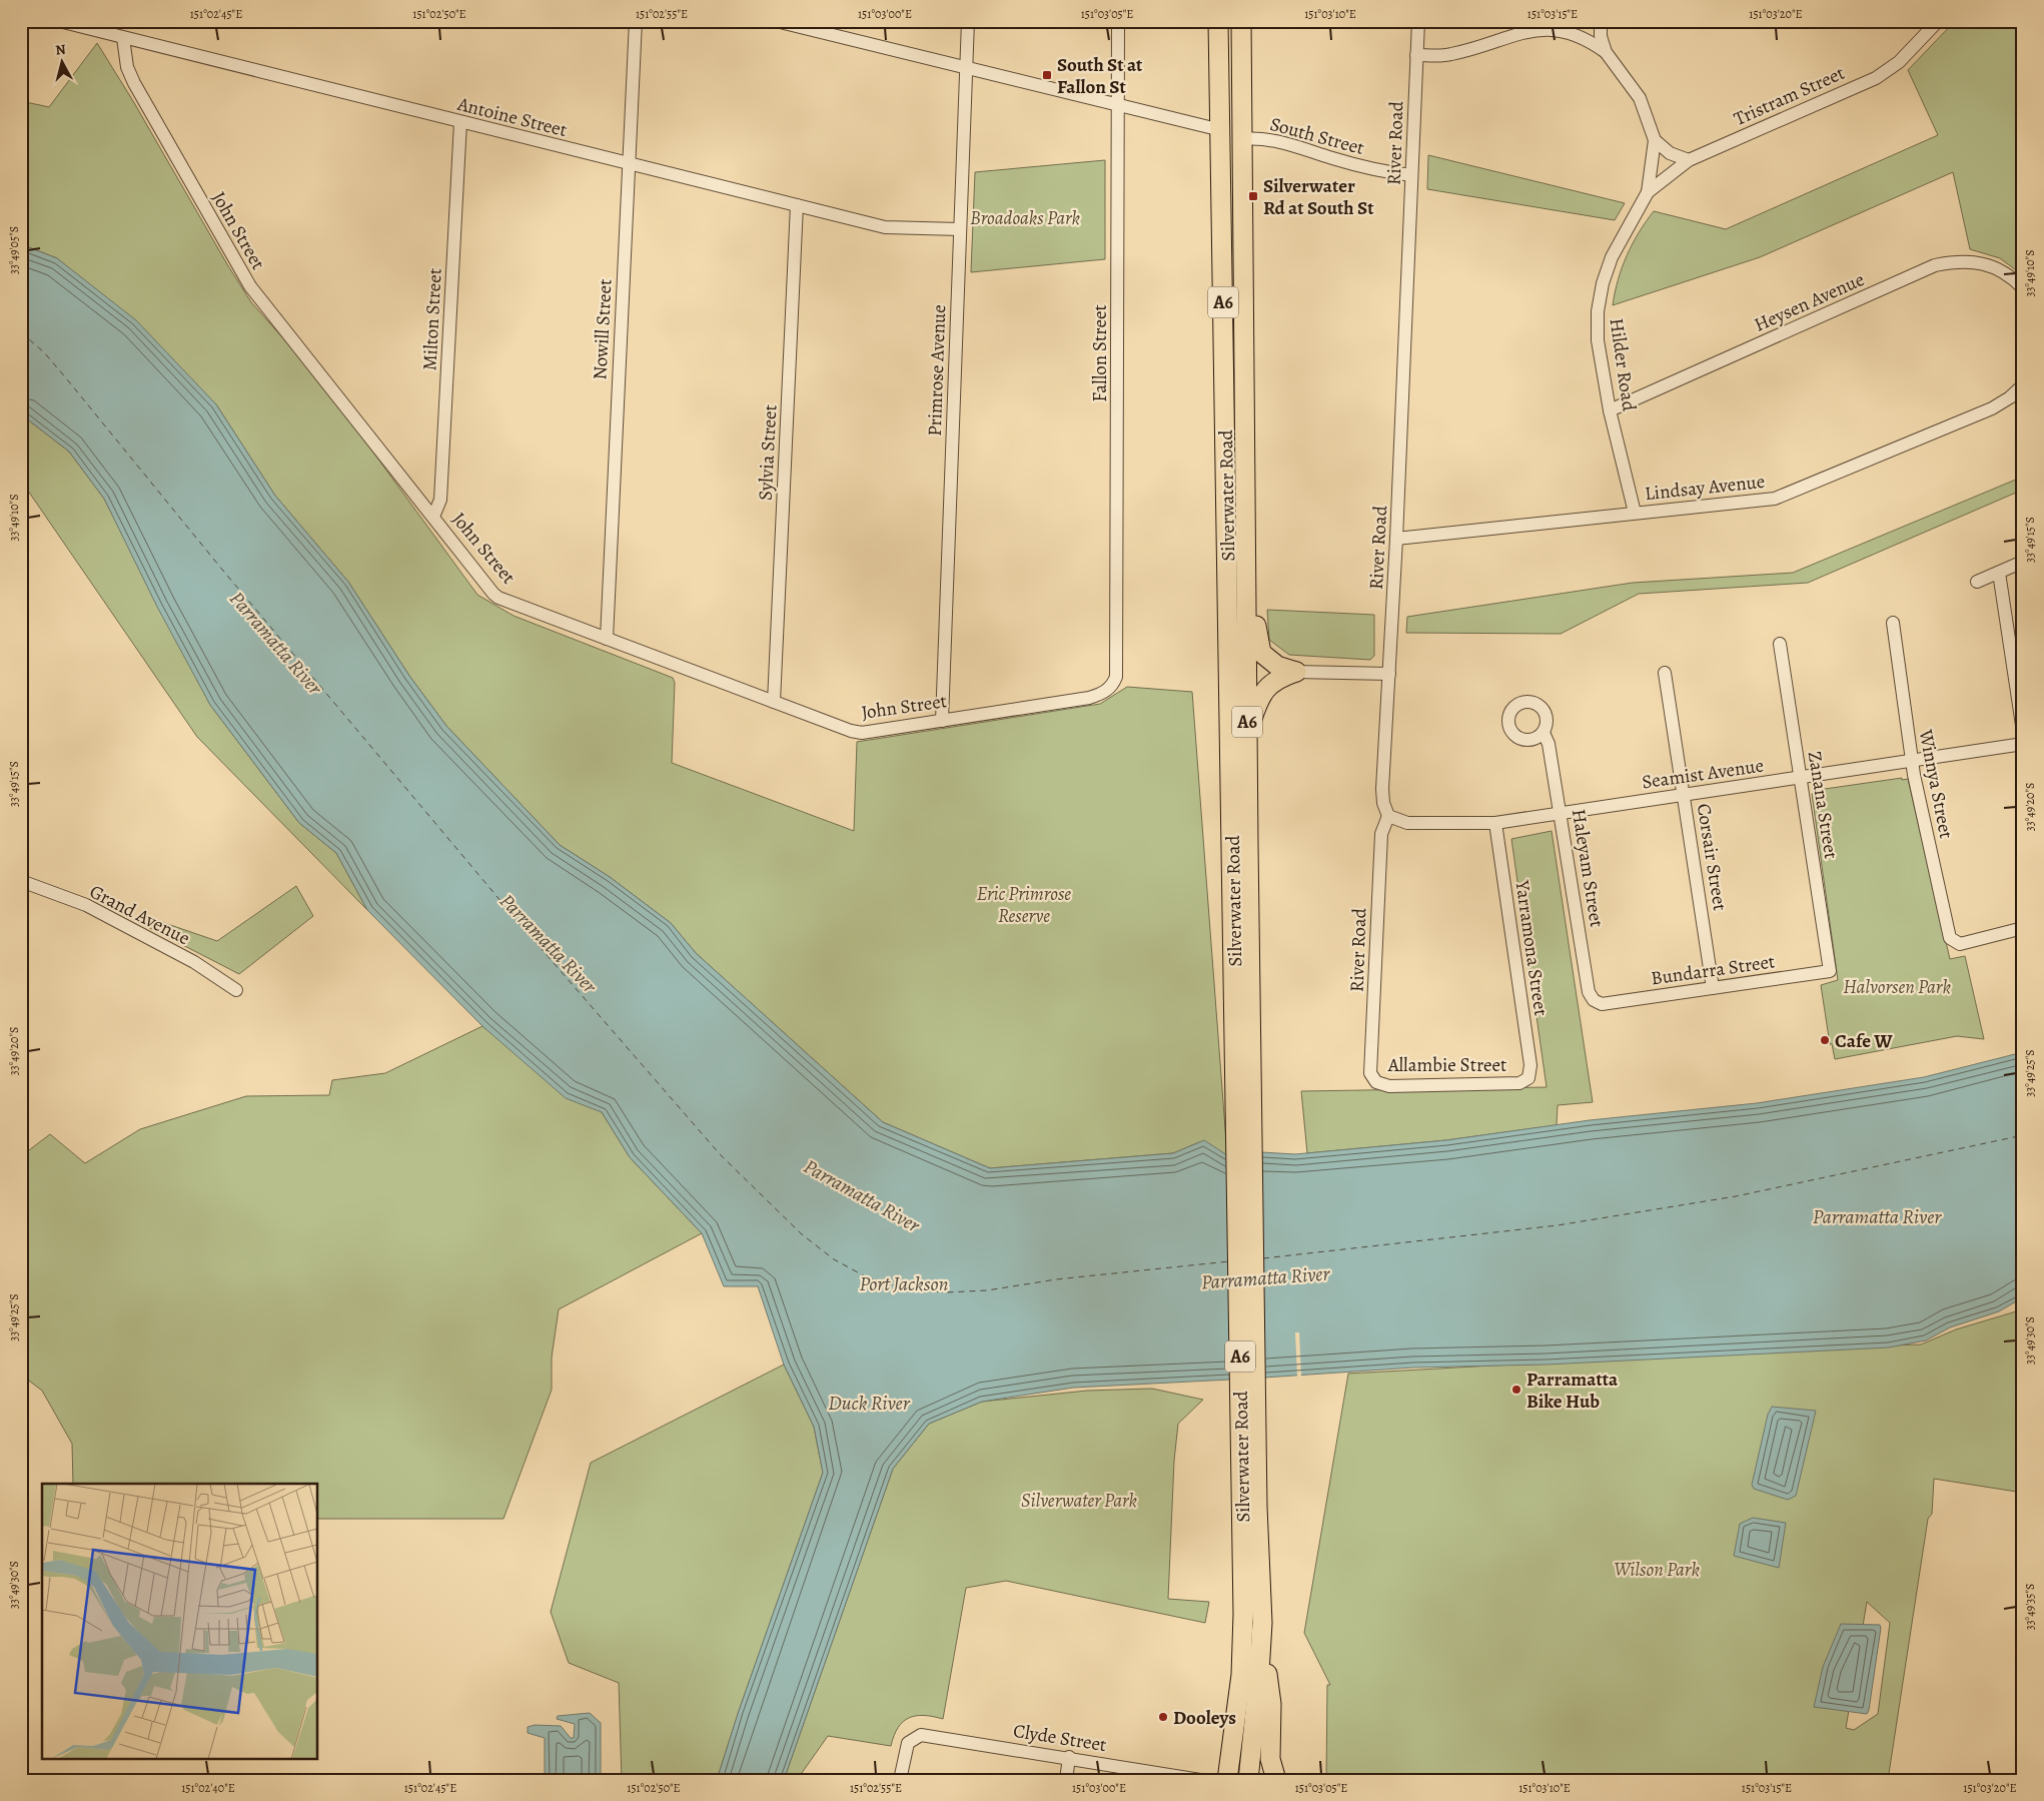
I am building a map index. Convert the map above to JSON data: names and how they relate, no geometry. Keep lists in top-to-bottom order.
{
  "streets": {
    "highway": ["A6", "Silverwater Road"],
    "street": [
      "Tristram Street",
      "Antoine Street",
      "South Street",
      "River Road",
      "John Street",
      "Heysen Avenue",
      "Milton Street",
      "Nowill Street",
      "Fallon Street",
      "Hilder Road",
      "Primrose Avenue",
      "Sylvia Street",
      "Lindsay Avenue",
      "Seamist Avenue",
      "Winnya Street",
      "Zanana Street",
      "Corsair Street",
      "Haleyam Street",
      "Grand Avenue",
      "Yarramona Street",
      "Bundarra Street",
      "Allambie Street",
      "Clyde Street"
    ]
  },
  "crossings": [
    ["Tristram Street", "Hilder Road"],
    ["Antoine Street", "John Street"],
    ["Antoine Street", "Milton Street"],
    ["Antoine Street", "Nowill Street"],
    ["Antoine Street", "Primrose Avenue"],
    ["Antoine Street", "Sylvia Street"],
    ["South Street", "River Road"],
    ["South Street", "Silverwater Road"],
    ["River Road", "Lindsay Avenue"],
    ["River Road", "Seamist Avenue"],
    ["River Road", "Allambie Street"],
    ["John Street", "Milton Street"],
    ["John Street", "Nowill Street"],
    ["John Street", "Fallon Street"],
    ["John Street", "Primrose Avenue"],
    ["John Street", "Sylvia Street"],
    ["Heysen Avenue", "Hilder Road"],
    ["Hilder Road", "Lindsay Avenue"],
    ["Seamist Avenue", "Winnya Street"],
    ["Seamist Avenue", "Zanana Street"],
    ["Seamist Avenue", "Corsair Street"],
    ["Seamist Avenue", "Haleyam Street"],
    ["Seamist Avenue", "Yarramona Street"],
    ["Zanana Street", "Bundarra Street"],
    ["Corsair Street", "Bundarra Street"],
    ["Haleyam Street", "Bundarra Street"],
    ["Yarramona Street", "Allambie Street"]
  ],
  "water": ["Parramatta River", "Port Jackson", "Duck River"],
  "parks": [
    "Broadoaks Park",
    "Eric Primrose Reserve",
    "Halvorsen Park",
    "Silverwater Park",
    "Wilson Park"
  ],
  "places": {
    "transit": ["South St at Fallon St", "Silverwater Rd at South St"],
    "other": ["Cafe W", "Parramatta Bike Hub", "Dooleys"]
  },
  "north": "top",
  "coordinates": [
    "151°02'45\"E",
    "151°02'50\"E",
    "151°02'55\"E",
    "151°03'00\"E",
    "151°03'05\"E",
    "151°03'10\"E",
    "151°03'15\"E",
    "151°03'20\"E",
    "33°49'05\"S",
    "33°49'10\"S",
    "33°49'15\"S",
    "33°49'20\"S",
    "33°49'25\"S",
    "33°49'30\"S",
    "33°49'35\"S",
    "151°02'40\"E"
  ]
}
